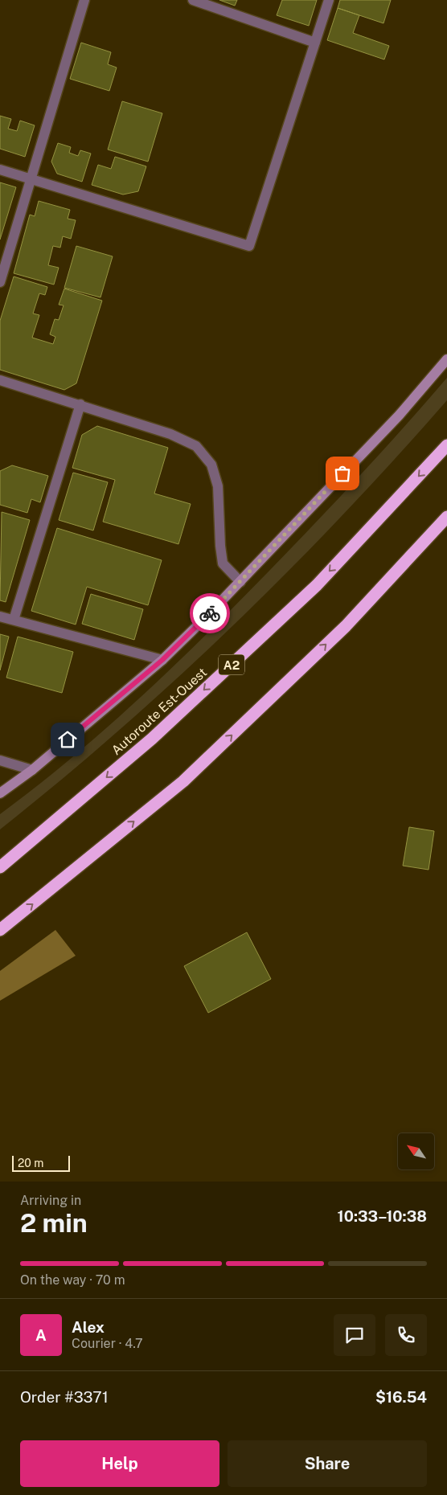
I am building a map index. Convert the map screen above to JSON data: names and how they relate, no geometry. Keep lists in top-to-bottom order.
{
  "streets": {
    "highway": ["A2", "Autoroute Est-Ouest"]
  },
  "scale_bar": "20 m",
  "north": "top left",
  "page": {
    "scale": "20 m",
    "heading": ["2 min", "Arriving in", "10:33–10:38"],
    "panel": [
      "Alex",
      "Courier · 4.7",
      "Order #3371",
      "$16.54"
    ],
    "bar": "On the way · 70 m",
    "round": "A",
    "buttons": ["Help", "Share"]
  }
}
